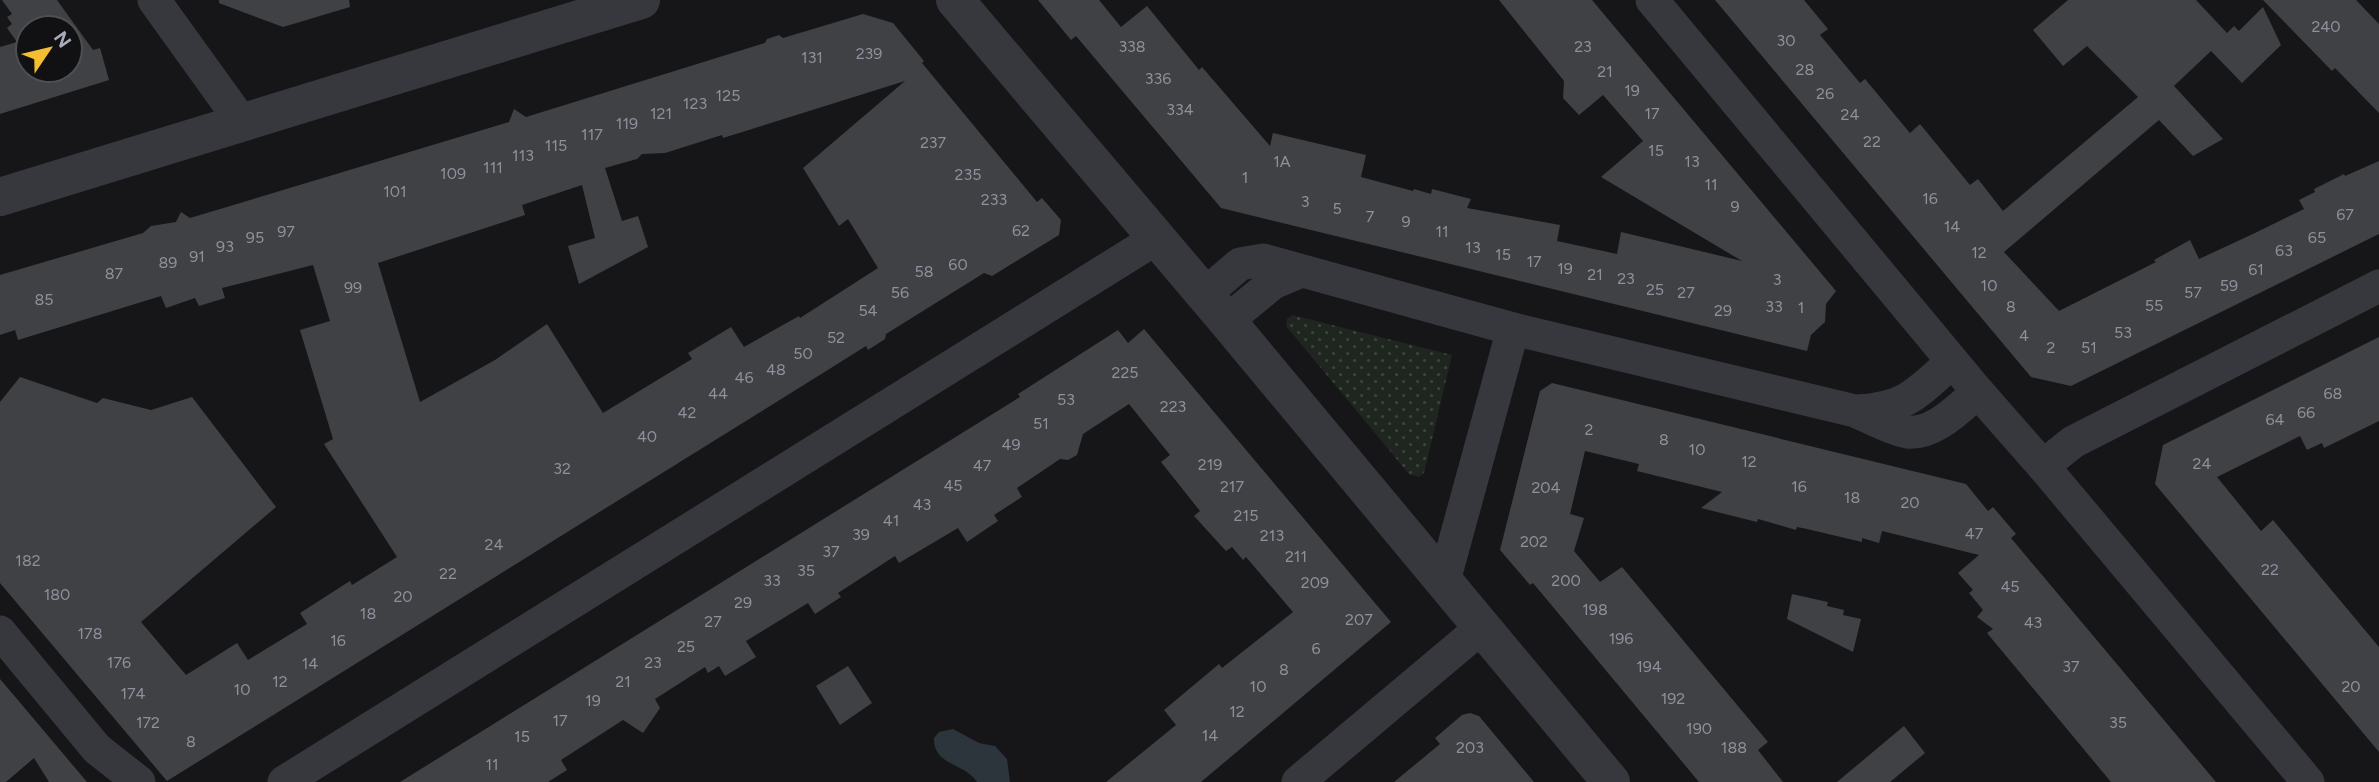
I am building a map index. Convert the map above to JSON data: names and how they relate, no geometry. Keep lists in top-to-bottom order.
{
  "house_numbers": [
    "240",
    "30",
    "338",
    "23",
    "239",
    "131",
    "28",
    "21",
    "336",
    "19",
    "26",
    "125",
    "123",
    "334",
    "121",
    "17",
    "24",
    "119",
    "117",
    "22",
    "237",
    "115",
    "15",
    "113",
    "1A",
    "13",
    "111",
    "109",
    "235",
    "1",
    "11",
    "101",
    "16",
    "233",
    "3",
    "9",
    "5",
    "67",
    "7",
    "9",
    "14",
    "62",
    "97",
    "11",
    "95",
    "65",
    "93",
    "13",
    "63",
    "12",
    "15",
    "91",
    "17",
    "89",
    "60",
    "19",
    "61",
    "58",
    "87",
    "21",
    "23",
    "3",
    "10",
    "59",
    "99",
    "25",
    "56",
    "27",
    "57",
    "85",
    "55",
    "33",
    "8",
    "1",
    "54",
    "29",
    "53",
    "4",
    "52",
    "2",
    "51",
    "50",
    "48",
    "225",
    "46",
    "44",
    "68",
    "53",
    "223",
    "42",
    "66",
    "64",
    "51",
    "2",
    "40",
    "8",
    "49",
    "10",
    "12",
    "24",
    "219",
    "47",
    "32",
    "45",
    "217",
    "16",
    "204",
    "18",
    "20",
    "43",
    "215",
    "41",
    "47",
    "39",
    "213",
    "202",
    "24",
    "37",
    "211",
    "182",
    "22",
    "35",
    "22",
    "33",
    "200",
    "209",
    "45",
    "180",
    "20",
    "29",
    "198",
    "18",
    "207",
    "27",
    "43",
    "178",
    "196",
    "16",
    "25",
    "6",
    "176",
    "23",
    "14",
    "194",
    "37",
    "8",
    "12",
    "21",
    "10",
    "20",
    "10",
    "174",
    "192",
    "19",
    "12",
    "17",
    "172",
    "35",
    "190",
    "14",
    "15",
    "8",
    "203",
    "188",
    "11"
  ],
  "north": "top right"
}
